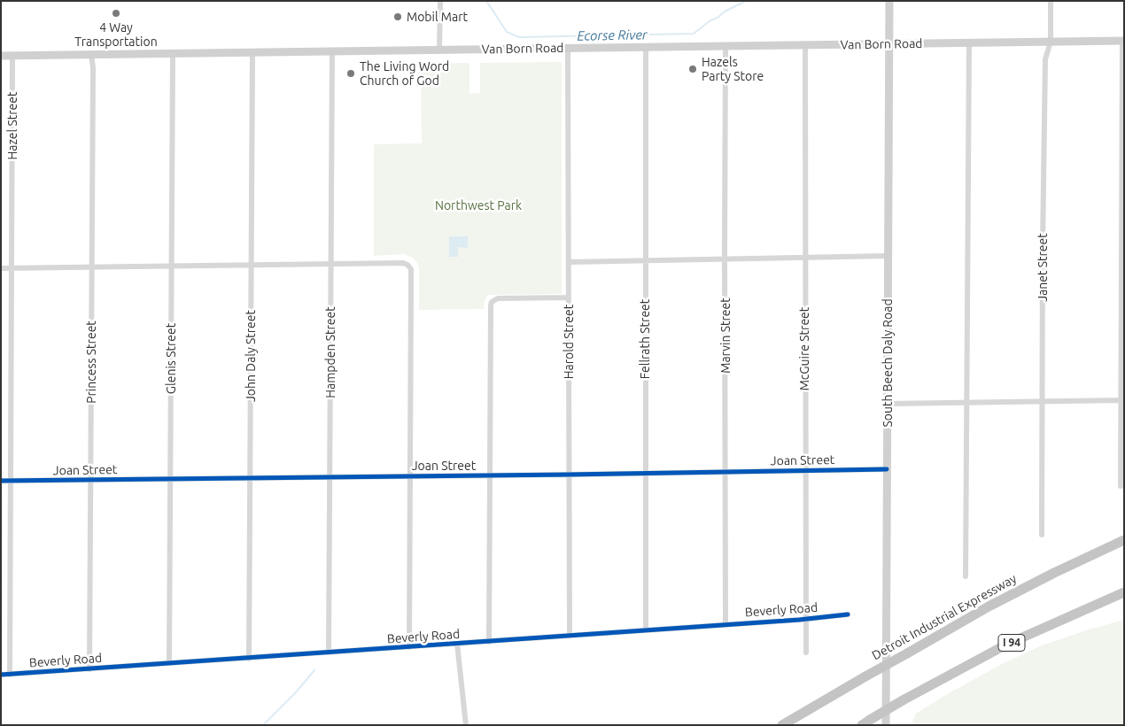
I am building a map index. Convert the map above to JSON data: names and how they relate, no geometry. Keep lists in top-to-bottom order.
{
  "streets": {
    "highway": ["Detroit Industrial Expressway", "I 94"],
    "main road": ["Van Born Road", "South Beech Daly Road"],
    "street": [
      "Hazel Street",
      "Janet Street",
      "Marvin Street",
      "Fellrath Street",
      "Harold Street",
      "McGuire Street",
      "Hampden Street",
      "John Daly Street",
      "Glenis Street",
      "Princess Street",
      "Joan Street",
      "Beverly Road"
    ]
  },
  "crossings": [
    ["Van Born Road", "Hazel Street"],
    ["Van Born Road", "Janet Street"],
    ["Van Born Road", "Marvin Street"],
    ["Van Born Road", "Fellrath Street"],
    ["Van Born Road", "Harold Street"],
    ["Van Born Road", "McGuire Street"],
    ["Van Born Road", "Hampden Street"],
    ["Van Born Road", "John Daly Street"],
    ["Van Born Road", "Glenis Street"],
    ["Van Born Road", "Princess Street"],
    ["Van Born Road", "South Beech Daly Road"],
    ["Hazel Street", "Joan Street"],
    ["Hazel Street", "Beverly Road"],
    ["Marvin Street", "Joan Street"],
    ["Marvin Street", "Beverly Road"],
    ["Fellrath Street", "Joan Street"],
    ["Fellrath Street", "Beverly Road"],
    ["Harold Street", "Joan Street"],
    ["Harold Street", "Beverly Road"],
    ["McGuire Street", "Joan Street"],
    ["McGuire Street", "Beverly Road"],
    ["Hampden Street", "Joan Street"],
    ["Hampden Street", "Beverly Road"],
    ["John Daly Street", "Joan Street"],
    ["John Daly Street", "Beverly Road"],
    ["Glenis Street", "Joan Street"],
    ["Glenis Street", "Beverly Road"],
    ["Princess Street", "Joan Street"],
    ["Princess Street", "Beverly Road"],
    ["South Beech Daly Road", "Joan Street"]
  ],
  "water": ["Ecorse River"],
  "parks": ["Northwest Park"],
  "places": [
    "4 Way Transportation",
    "Mobil Mart",
    "Hazels Party Store",
    "The Living Word Church of God"
  ]
}
